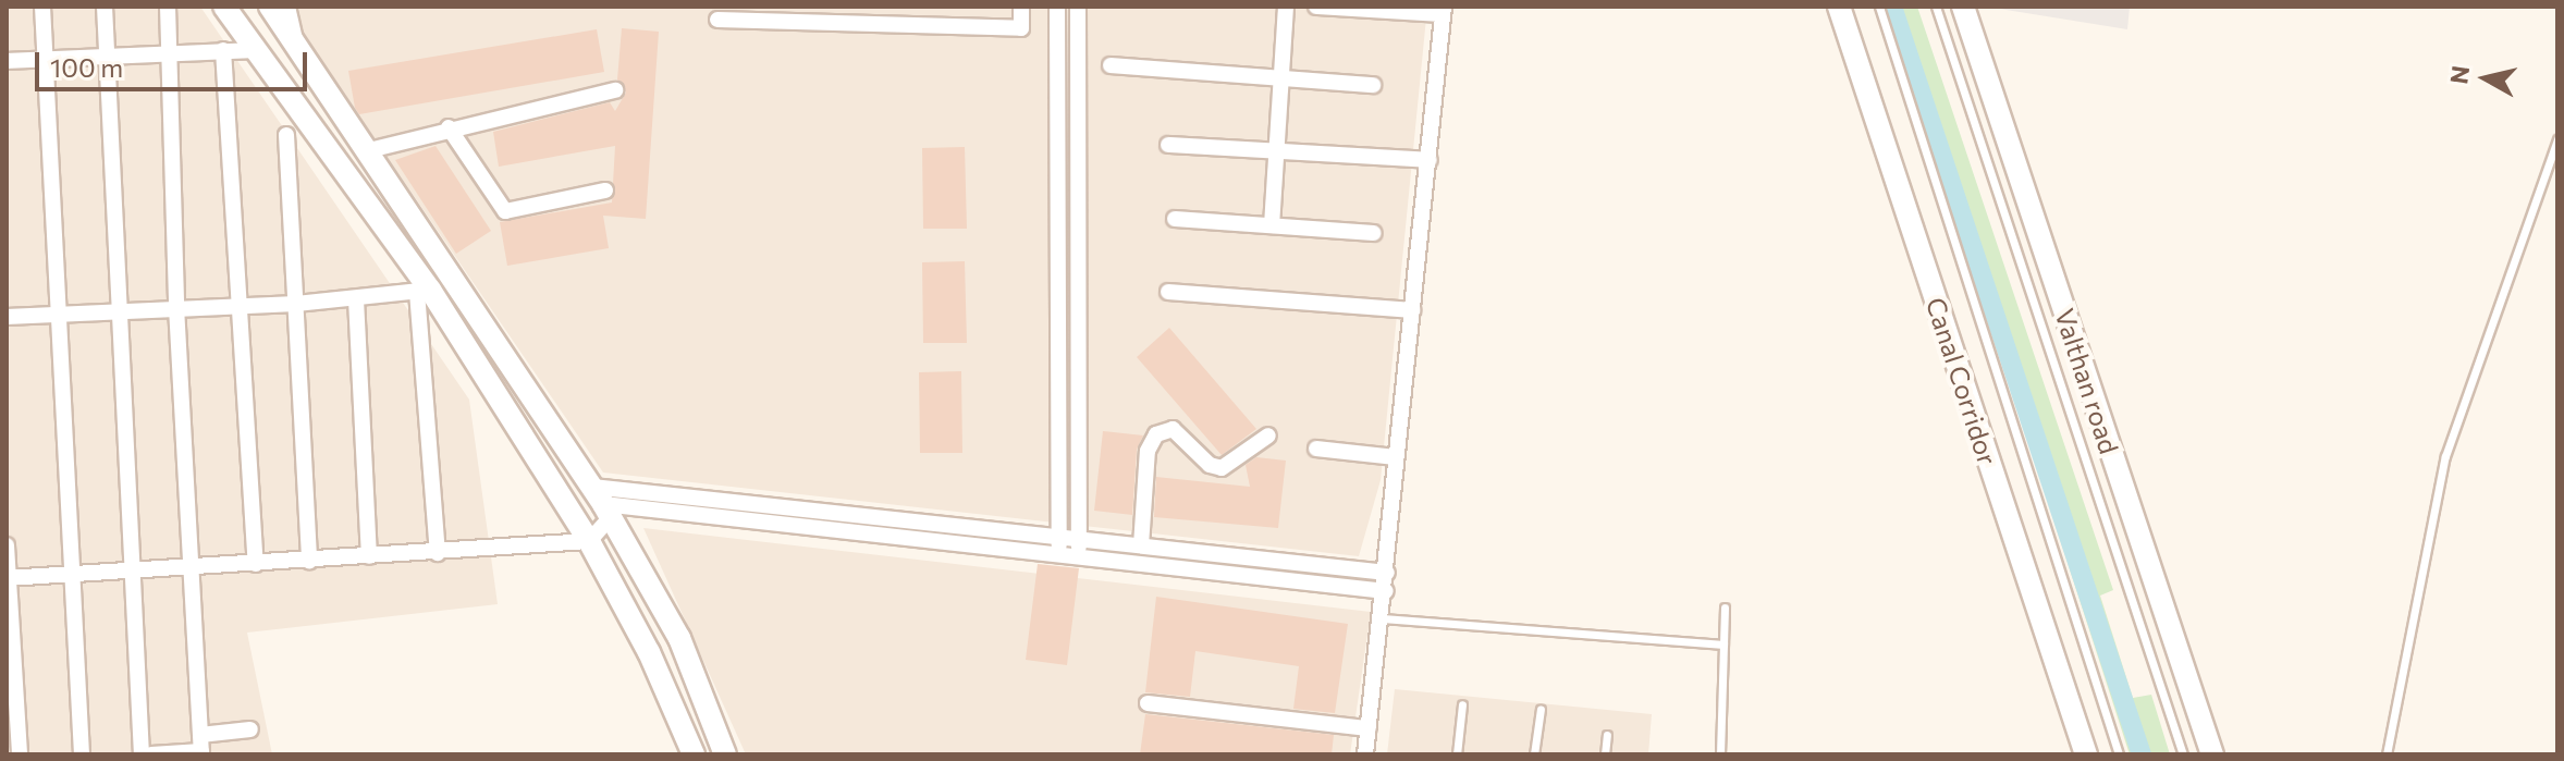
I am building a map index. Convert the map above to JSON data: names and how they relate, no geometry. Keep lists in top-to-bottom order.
{
  "streets": {
    "street": ["Canal Corridor", "Valthan road"]
  },
  "scale_bar": "100 m",
  "north": "left"
}
